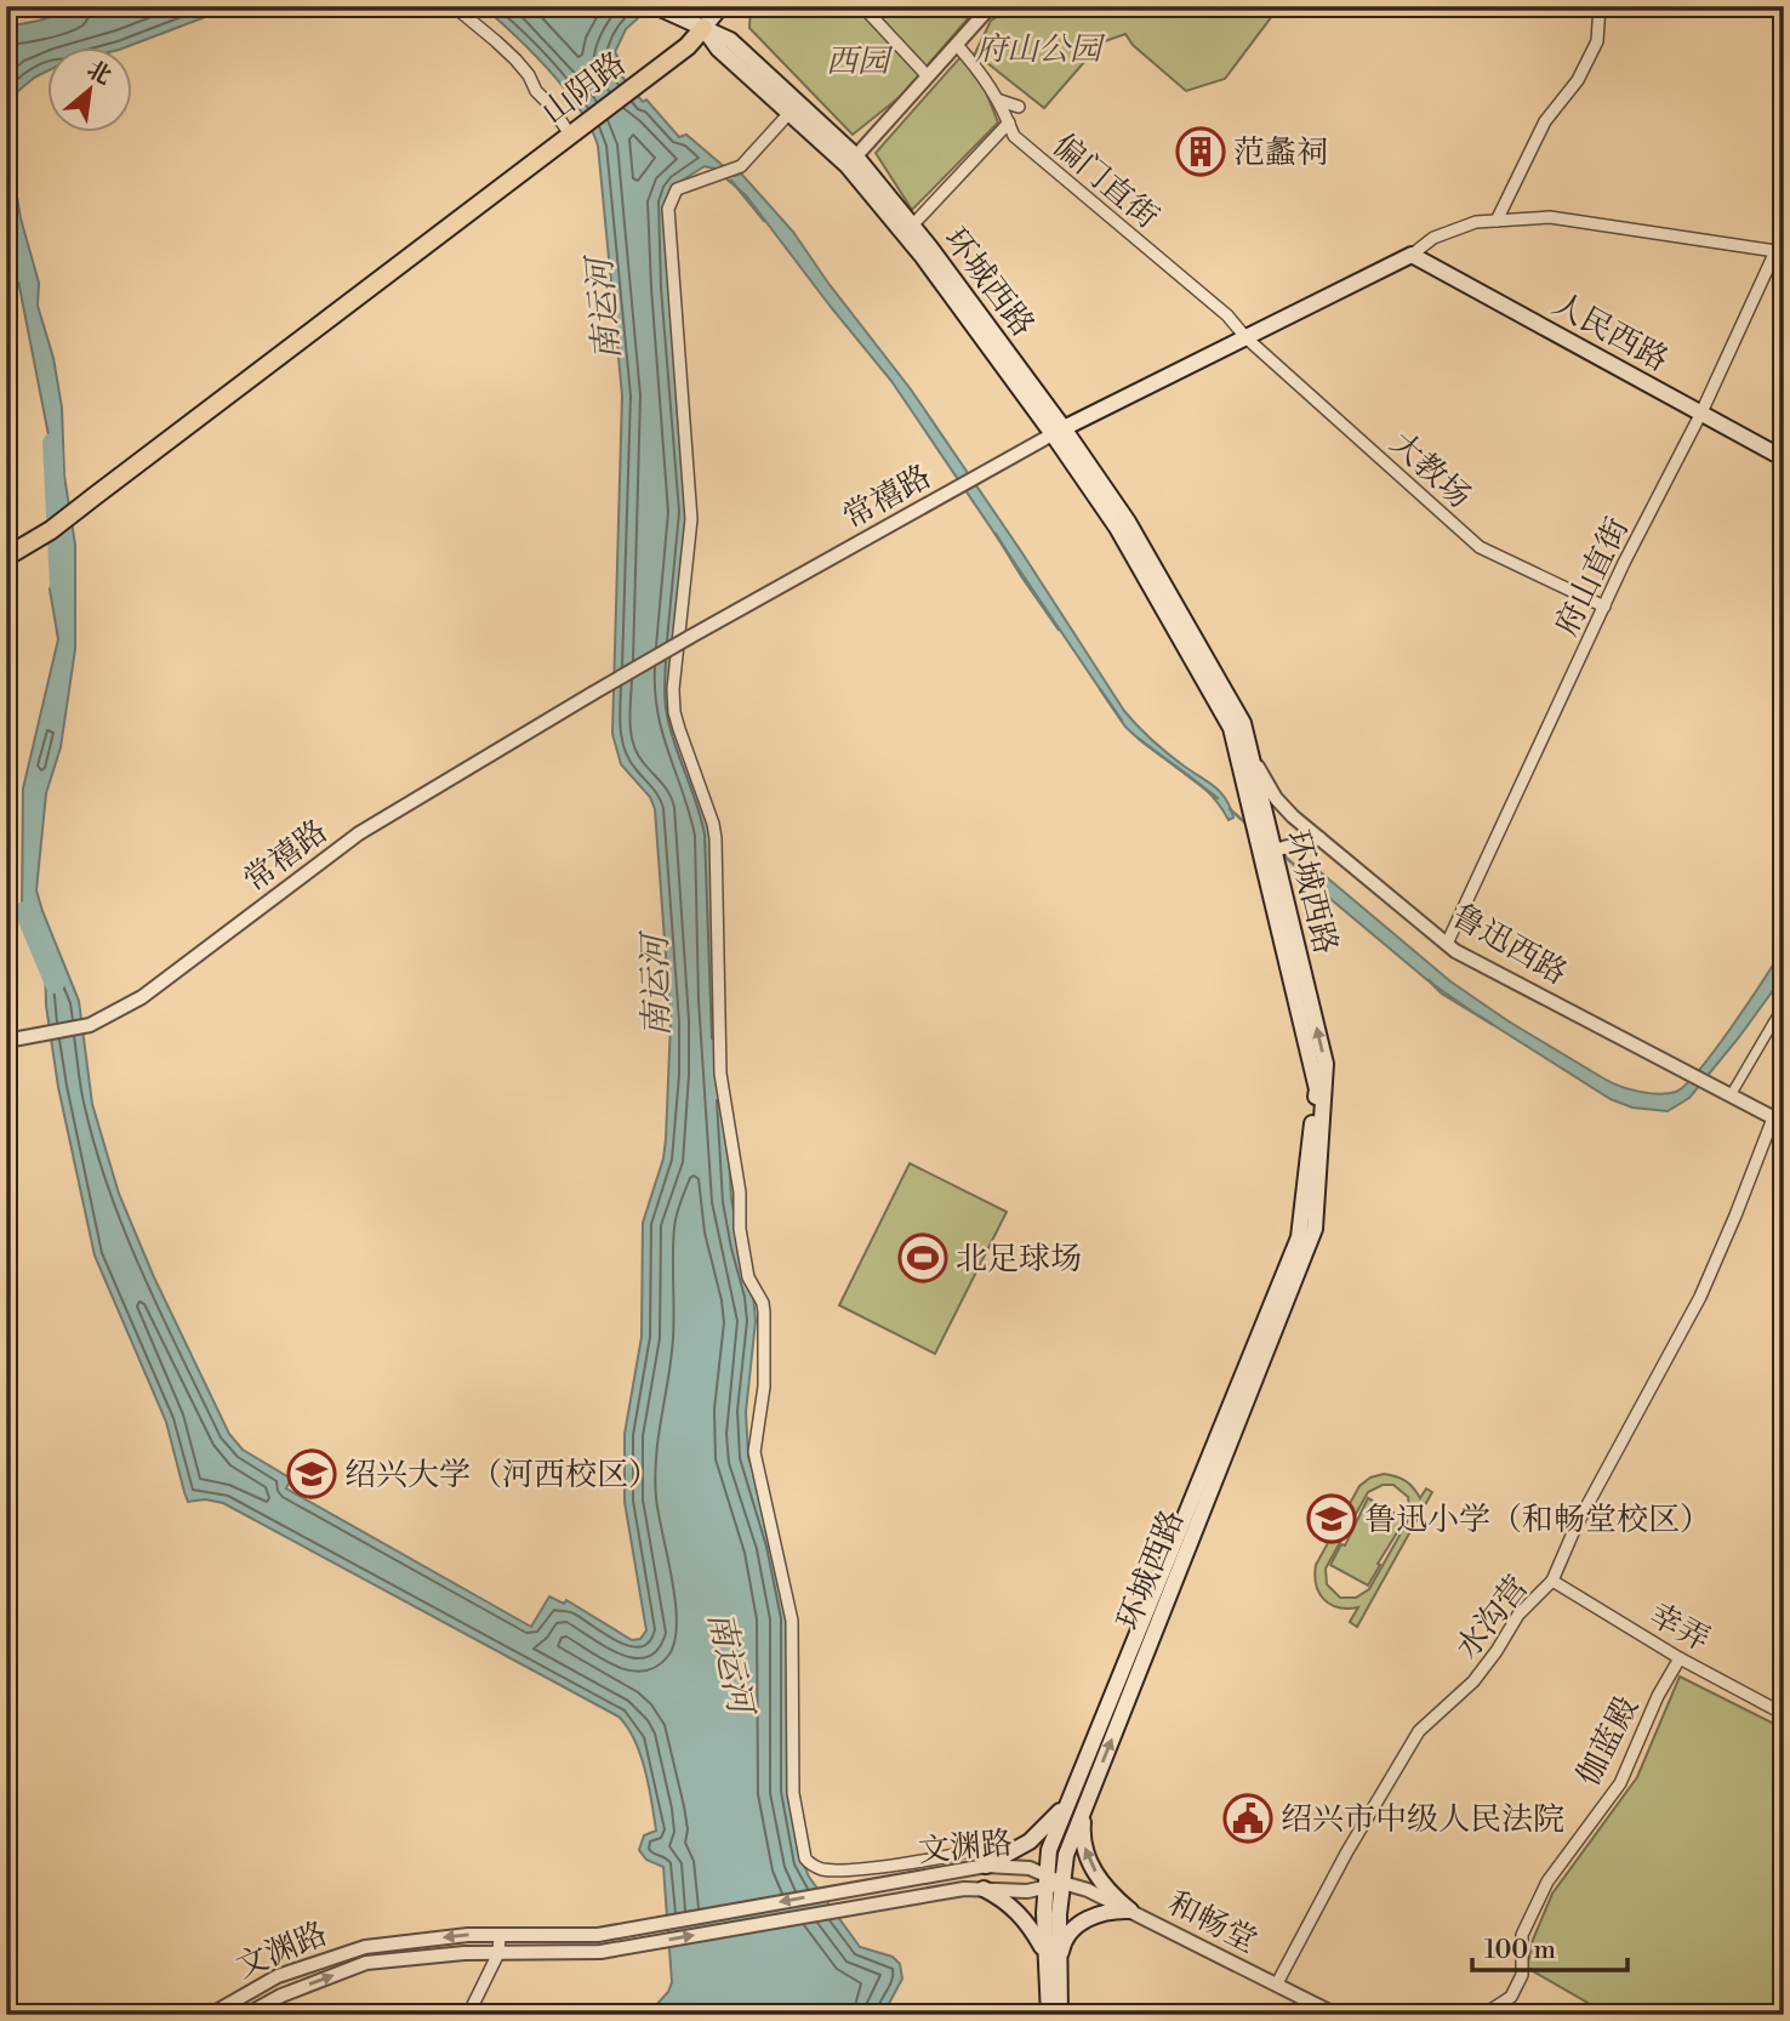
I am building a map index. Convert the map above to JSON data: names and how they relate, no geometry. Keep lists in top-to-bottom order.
{
  "streets": {
    "main road": ["山阴路", "环城西路", "人民西路"],
    "street": [
      "偏门直街",
      "大教场",
      "常禧路",
      "府山直街",
      "鲁迅西路",
      "水沟营",
      "幸弄",
      "伽蓝殿",
      "文渊路",
      "和畅堂"
    ]
  },
  "crossings": [
    ["山阴路", "环城西路"],
    ["偏门直街", "大教场"],
    ["环城西路", "常禧路"],
    ["环城西路", "鲁迅西路"],
    ["环城西路", "文渊路"],
    ["环城西路", "和畅堂"],
    ["人民西路", "府山直街"],
    ["大教场", "府山直街"],
    ["府山直街", "鲁迅西路"],
    ["鲁迅西路", "水沟营"],
    ["水沟营", "幸弄"],
    ["水沟营", "和畅堂"],
    ["幸弄", "伽蓝殿"],
    ["文渊路", "和畅堂"]
  ],
  "water": ["南运河"],
  "parks": ["府山公园", "西园"],
  "places": {
    "building": ["范蠡祠"],
    "sports": ["北足球场"],
    "school or university": ["绍兴大学（河西校区）", "鲁迅小学（和畅堂校区）"],
    "public building": ["绍兴市中级人民法院"]
  },
  "scale_bar": "100 m",
  "north": "top right"
}
